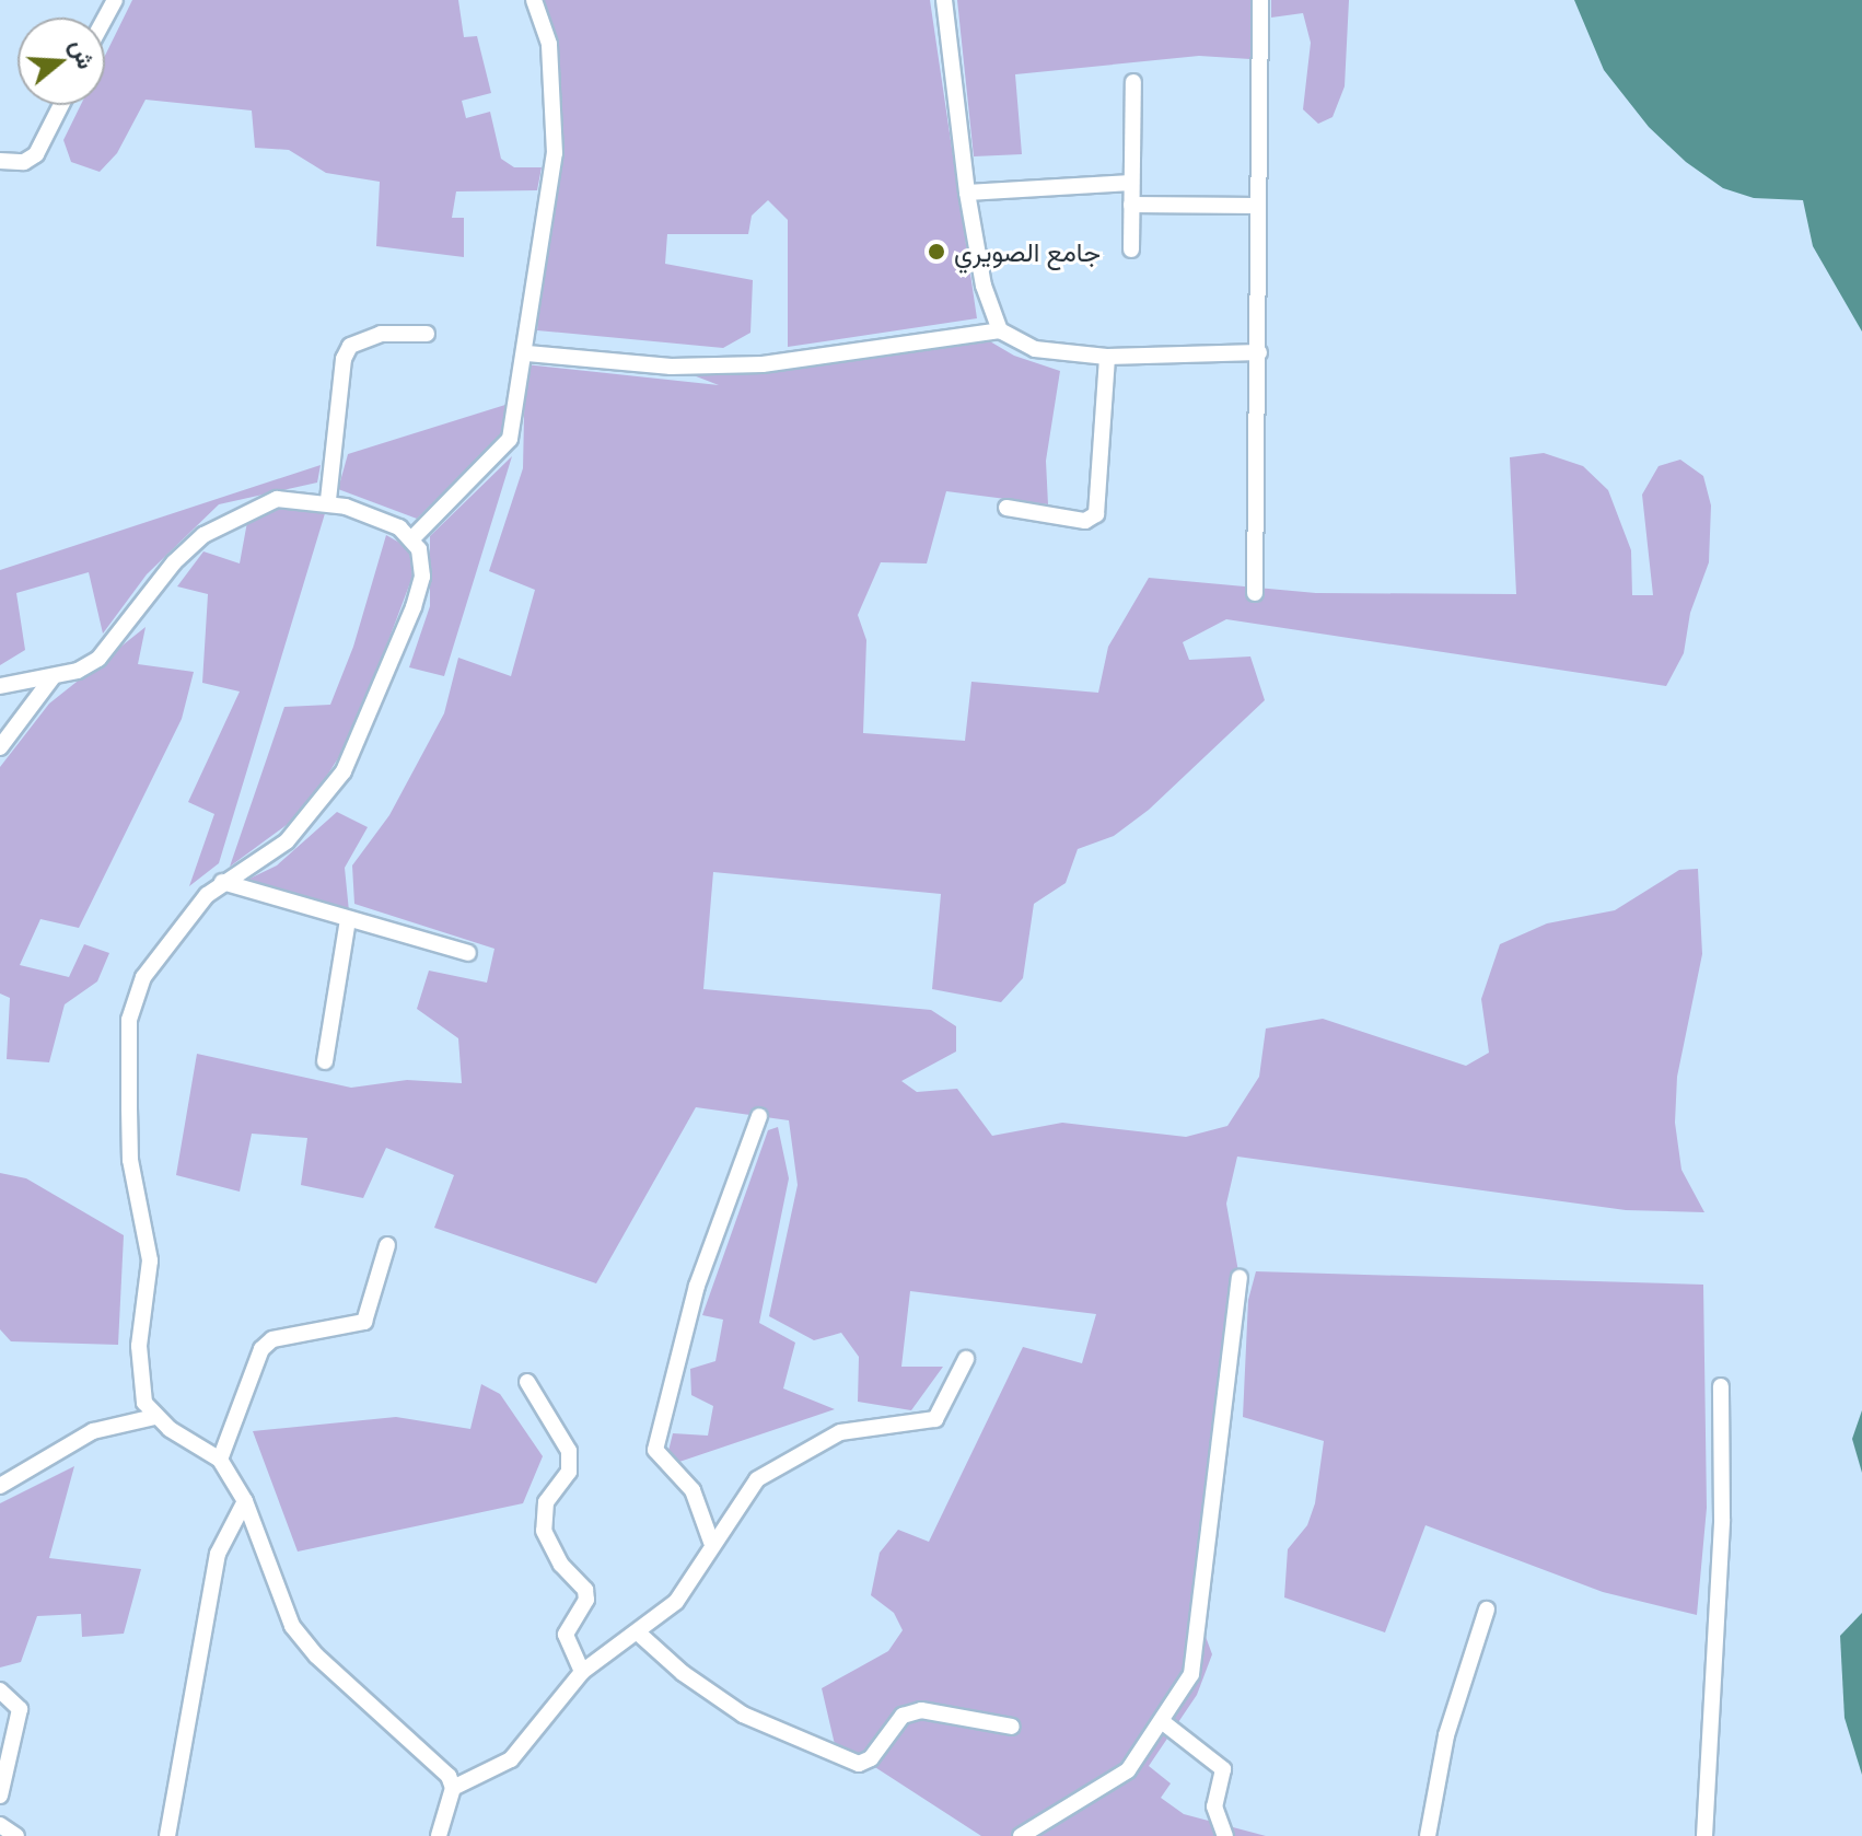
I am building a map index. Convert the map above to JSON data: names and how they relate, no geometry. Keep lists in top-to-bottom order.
{
  "places": ["جامع الصويري"],
  "north": "right"
}
